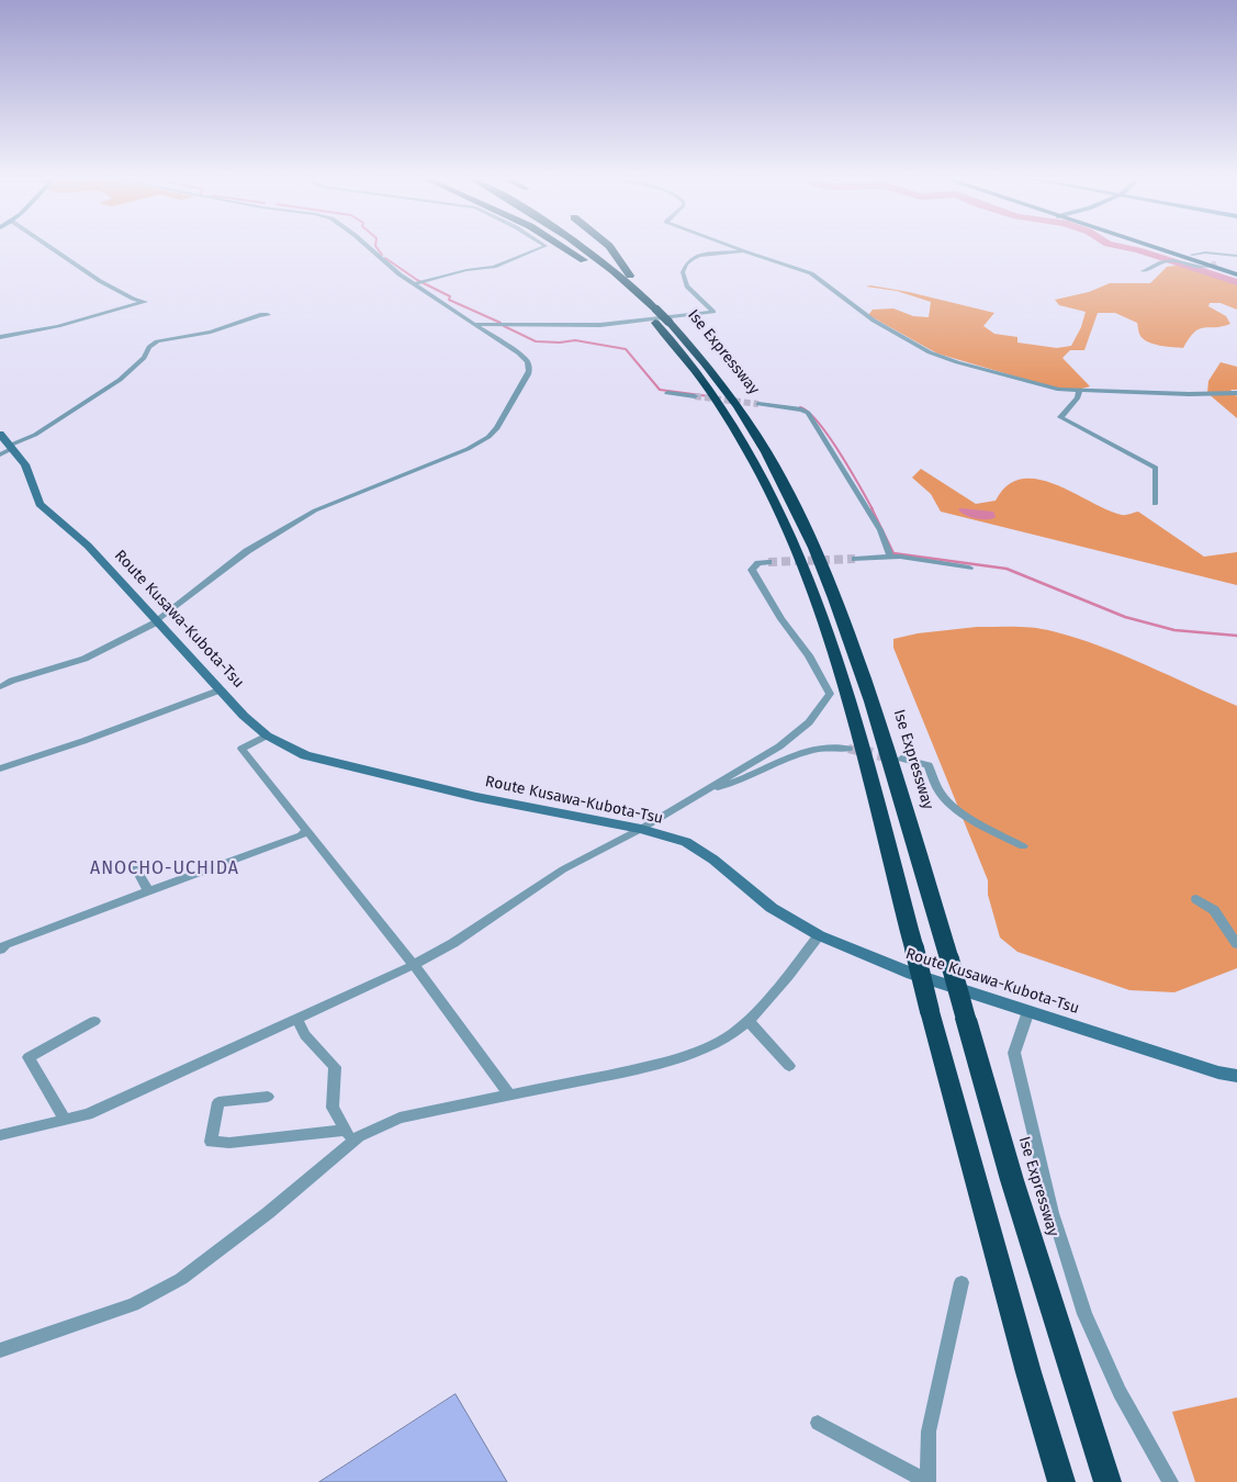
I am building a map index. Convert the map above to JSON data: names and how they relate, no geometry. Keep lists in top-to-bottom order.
{
  "streets": {
    "highway": ["Ise Expressway"],
    "main road": ["Route Kusawa-Kubota-Tsu"]
  },
  "districts": ["ANOCHO-UCHIDA"]
}
